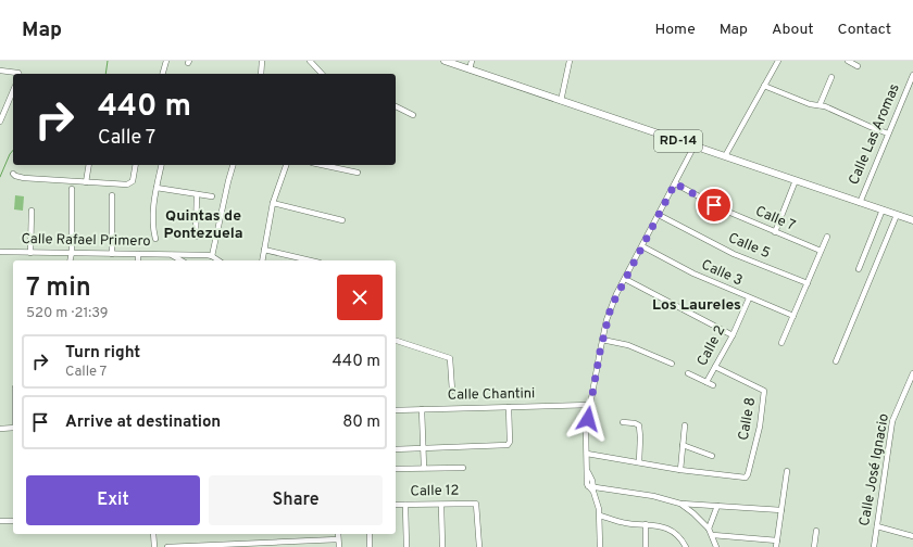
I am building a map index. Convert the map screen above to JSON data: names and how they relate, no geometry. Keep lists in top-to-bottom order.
{
  "streets": {
    "main road": ["RD-14"],
    "street": [
      "Calle Las Aromas",
      "Calle 7",
      "Calle Rafael Primero",
      "Calle 5",
      "Calle 3",
      "Calle 2",
      "Calle Chantini",
      "Calle 8",
      "Calle José Ignacio",
      "Calle 12"
    ]
  },
  "crossings": [
    ["Calle Las Aromas", "RD-14"],
    ["Calle 3", "Calle 2"],
    ["Calle 2", "Calle 8"]
  ],
  "districts": ["Quintas de Pontezuela", "Los Laureles"],
  "page": {
    "header": "Map",
    "nav": [
      "Home",
      "Map",
      "About",
      "Contact"
    ],
    "turn": ["440 m", "Calle 7"],
    "heading": ["7 min", "520 m · 21:39"],
    "list": [
      {
        "name": "Turn right",
        "note": "Calle 7",
        "value": "440 m"
      },
      {
        "name": "Arrive at destination",
        "value": "80 m"
      }
    ],
    "buttons": ["Exit", "Share"]
  }
}
